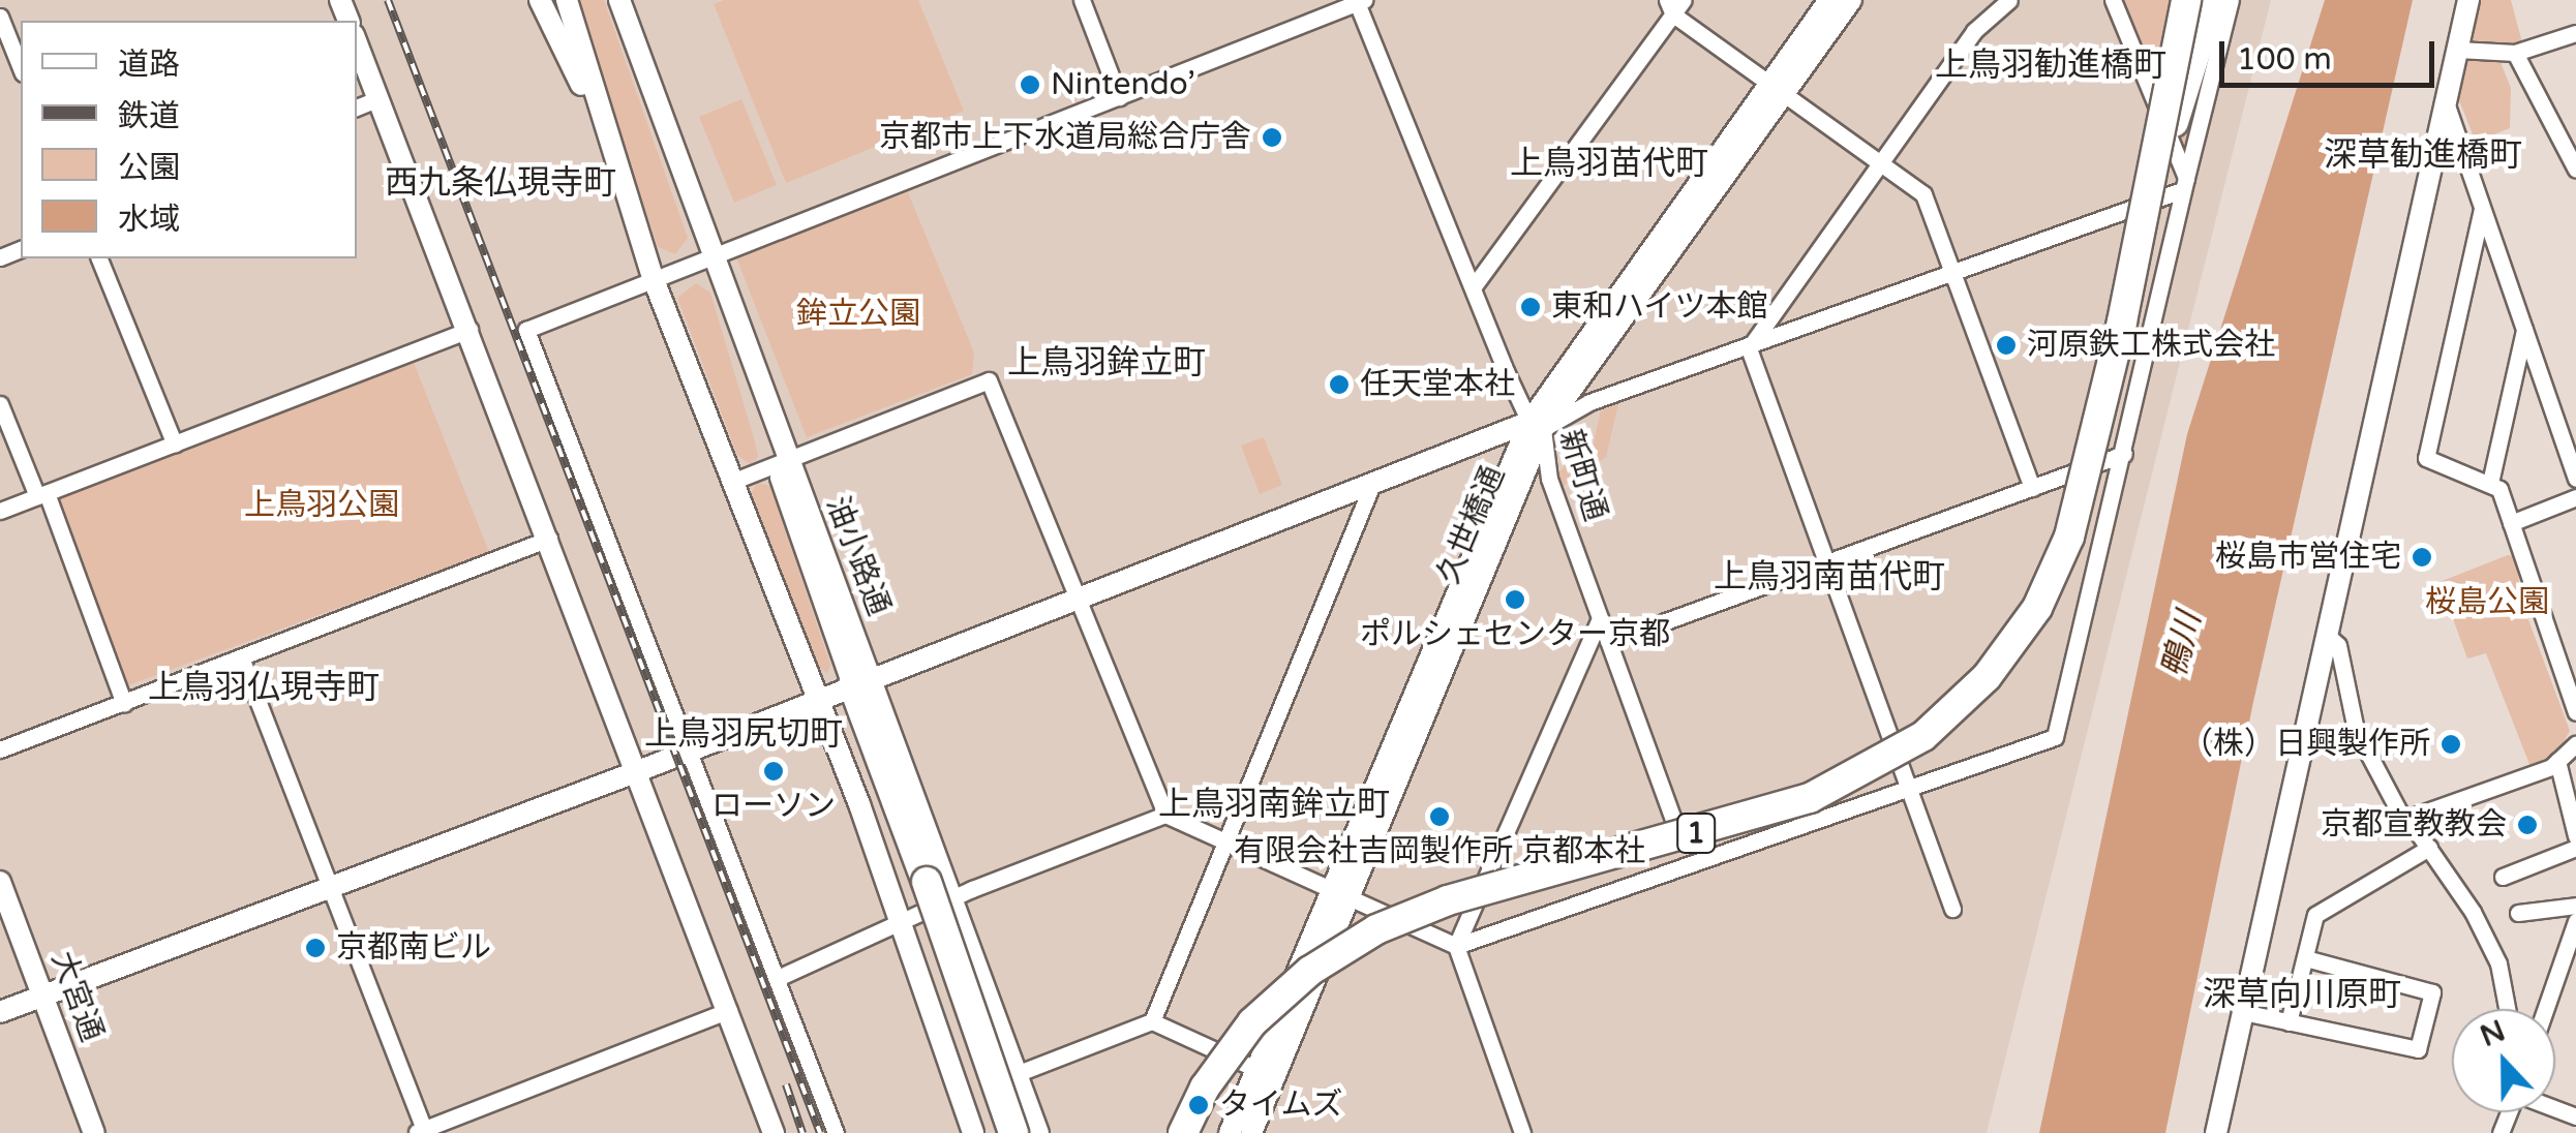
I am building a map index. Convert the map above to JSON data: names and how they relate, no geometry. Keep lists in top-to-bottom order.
{
  "streets": {
    "highway": ["1"],
    "street": ["新町通", "久世橋通", "大宮通"]
  },
  "crossings": [
    ["新町通", "久世橋通"]
  ],
  "districts": [
    "上鳥羽勧進橋町",
    "深草勧進橋町",
    "上鳥羽苗代町",
    "西九条仏現寺町",
    "上鳥羽鉾立町",
    "上鳥羽南苗代町",
    "上鳥羽仏現寺町",
    "上鳥羽尻切町",
    "上鳥羽南鉾立町",
    "深草向川原町"
  ],
  "water": ["鴨川"],
  "parks": ["鉾立公園", "上鳥羽公園", "桜島公園"],
  "places": [
    "Nintendo’",
    "京都市上下水道局総合庁舎",
    "東和ハイツ本館",
    "河原鉄工株式会社",
    "任天堂本社",
    "桜島市営住宅",
    "ポルシェセンター京都",
    "（株）日興製作所",
    "ローソン",
    "有限会社吉岡製作所 京都本社",
    "京都宣教教会",
    "京都南ビル",
    "タイムズ"
  ],
  "legend": [
    "道路",
    "鉄道",
    "公園",
    "水域"
  ],
  "scale_bar": "100 m",
  "north": "top"
}
